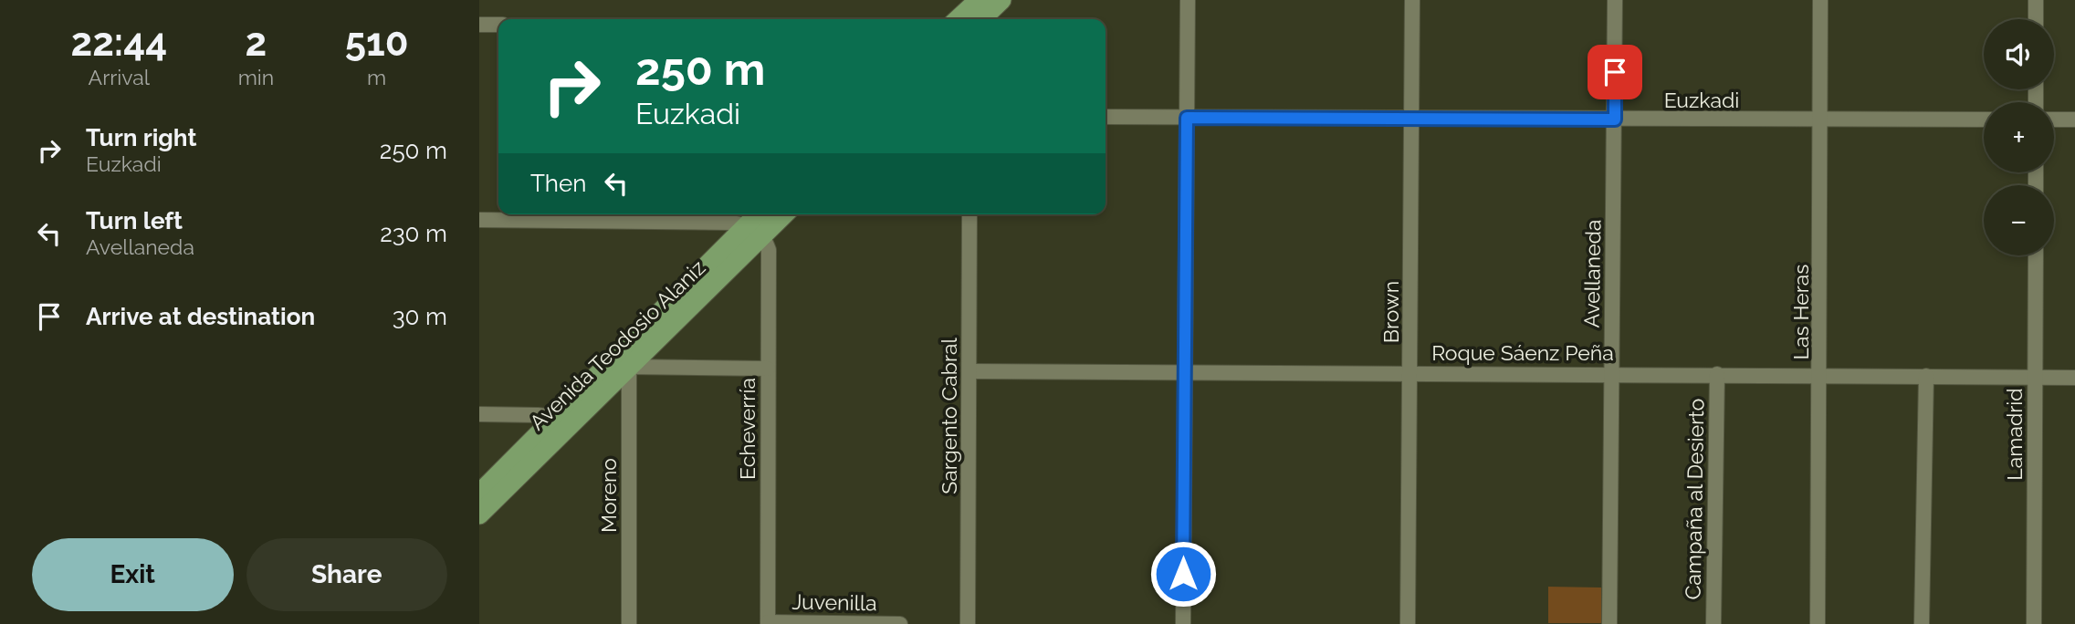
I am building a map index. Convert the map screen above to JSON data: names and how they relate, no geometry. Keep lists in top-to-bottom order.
{
  "streets": {
    "main road": ["Avenida Teodosio Alaniz"],
    "street": [
      "Euzkadi",
      "Avellaneda",
      "Brown",
      "Las Heras",
      "Roque Sáenz Peña",
      "Sargento Cabral",
      "Echeverría",
      "Lamadrid",
      "Moreno",
      "Campaña al Desierto",
      "Juvenilla"
    ]
  },
  "crossings": [
    ["Euzkadi", "Avellaneda"],
    ["Euzkadi", "Brown"],
    ["Euzkadi", "Las Heras"],
    ["Avellaneda", "Roque Sáenz Peña"],
    ["Brown", "Roque Sáenz Peña"],
    ["Las Heras", "Roque Sáenz Peña"],
    ["Avenida Teodosio Alaniz", "Echeverría"],
    ["Avenida Teodosio Alaniz", "Moreno"],
    ["Roque Sáenz Peña", "Sargento Cabral"],
    ["Roque Sáenz Peña", "Lamadrid"],
    ["Roque Sáenz Peña", "Campaña al Desierto"],
    ["Echeverría", "Juvenilla"]
  ],
  "page": {
    "eta": [
      "22:44",
      "Arrival",
      "2",
      "min",
      "510",
      "m"
    ],
    "map_buttons": ["+", "−"],
    "turn": ["250 m", "Euzkadi"],
    "list": [
      {
        "name": "Turn right",
        "note": "Euzkadi",
        "value": "250 m"
      },
      {
        "name": "Turn left",
        "note": "Avellaneda",
        "value": "230 m"
      },
      {
        "name": "Arrive at destination",
        "value": "30 m"
      }
    ],
    "then": "Then",
    "buttons": ["Exit", "Share"]
  }
}
